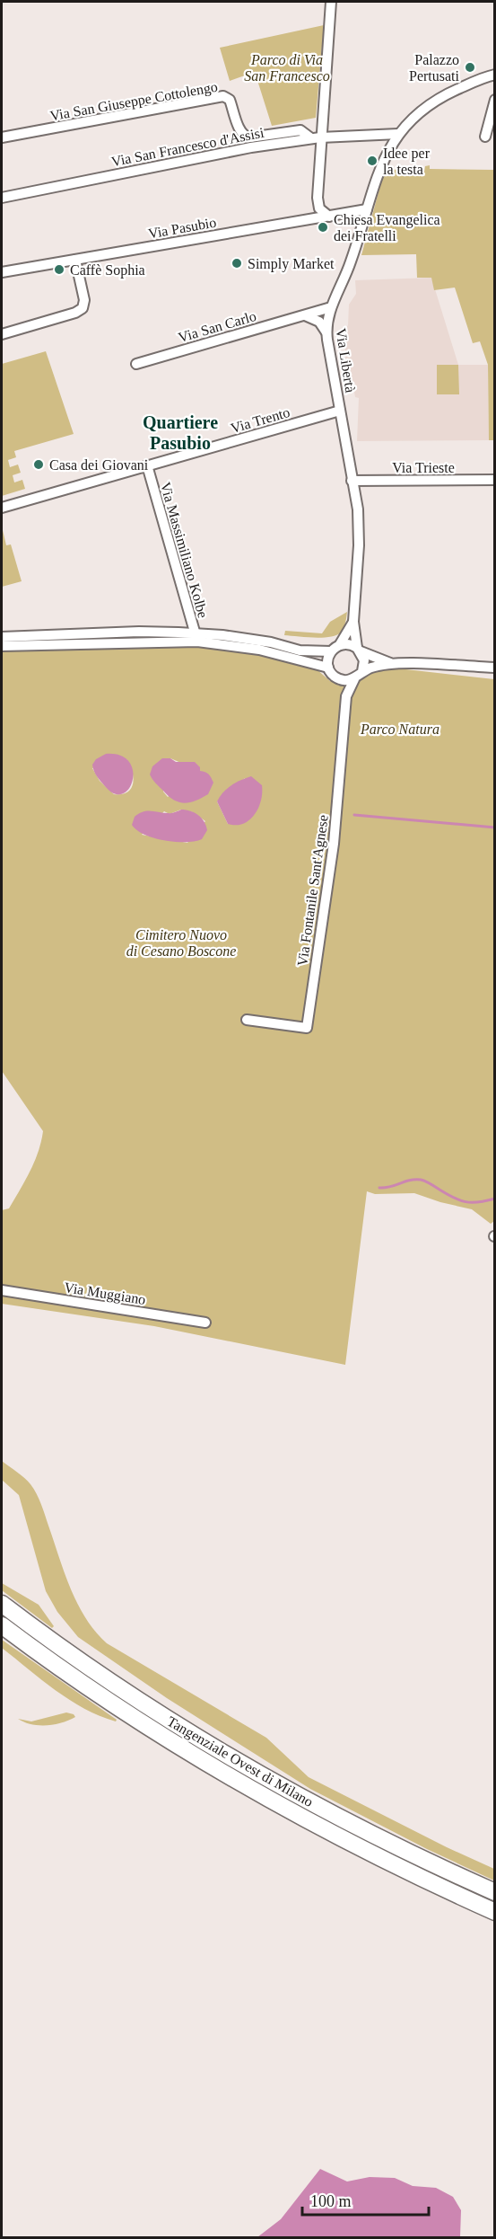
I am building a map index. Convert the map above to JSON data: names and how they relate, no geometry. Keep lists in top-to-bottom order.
{
  "streets": {
    "highway": ["Tangenziale Ovest di Milano"],
    "street": [
      "Via San Giuseppe Cottolengo",
      "Via San Francesco d'Assisi",
      "Via Pasubio",
      "Via San Carlo",
      "Via Libertà",
      "Via Trento",
      "Via Trieste",
      "Via Massimiliano Kolbe",
      "Via Fontanile Sant'Agnese",
      "Via Muggiano"
    ]
  },
  "crossings": [
    ["Via San Giuseppe Cottolengo", "Via San Francesco d'Assisi"],
    ["Via San Francesco d'Assisi", "Via Libertà"],
    ["Via Pasubio", "Via Libertà"],
    ["Via San Carlo", "Via Libertà"],
    ["Via Libertà", "Via Trento"],
    ["Via Libertà", "Via Trieste"],
    ["Via Trento", "Via Massimiliano Kolbe"]
  ],
  "districts": ["Quartiere Pasubio"],
  "parks": ["Parco di Via San Francesco", "Parco Natura", "Cimitero Nuovo di Cesano Boscone"],
  "places": [
    "Palazzo Pertusati",
    "Idee per la testa",
    "Chiesa Evangelica dei Fratelli",
    "Simply Market",
    "Caffè Sophia",
    "Casa dei Giovani"
  ],
  "scale_bar": "100 m"
}
